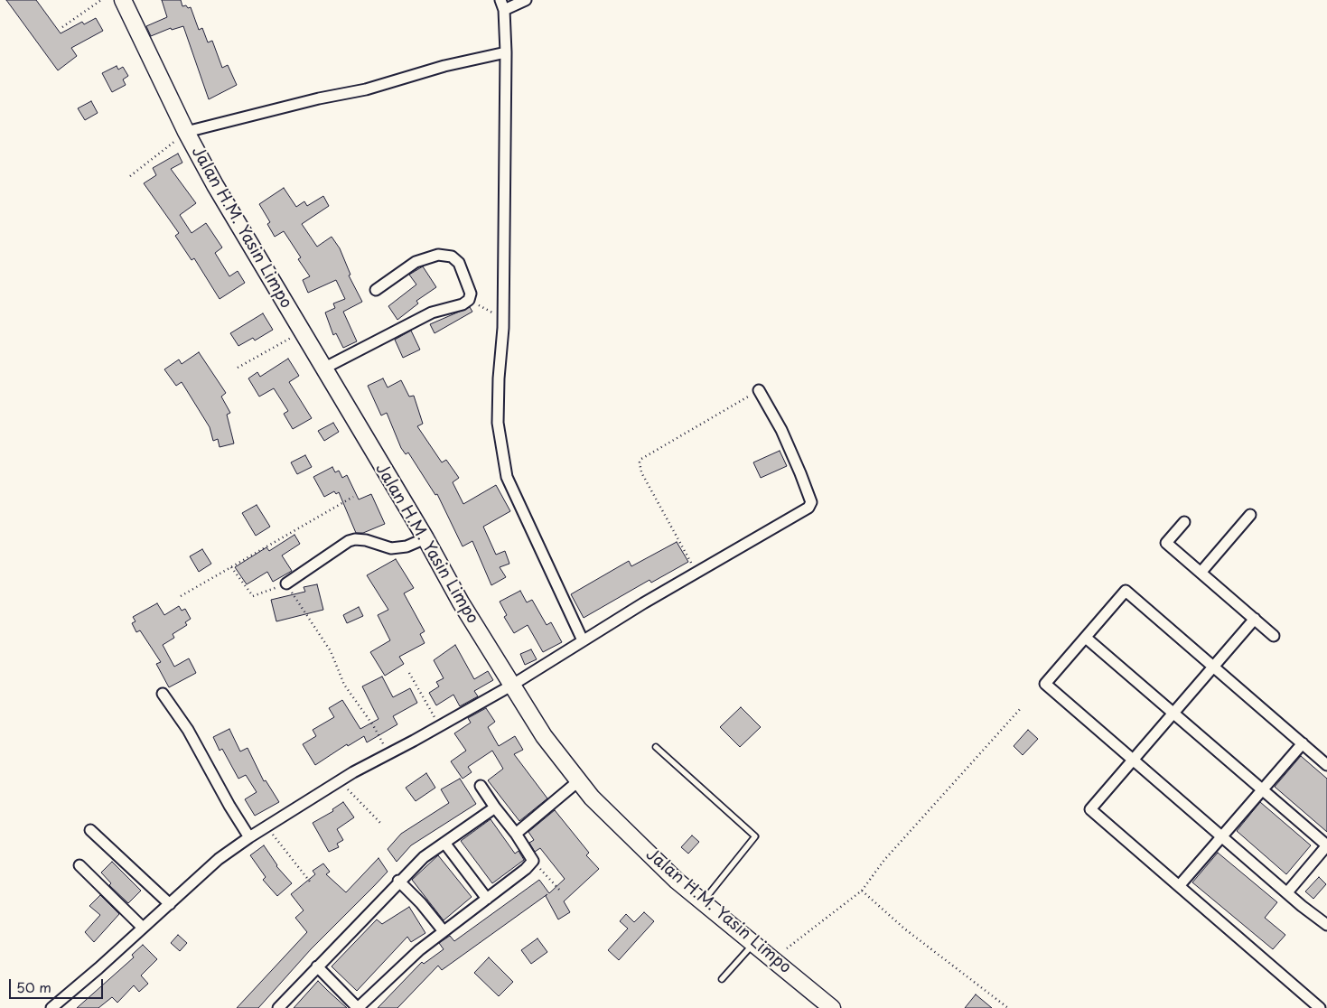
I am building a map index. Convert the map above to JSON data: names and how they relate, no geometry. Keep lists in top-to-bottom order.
{
  "streets": {
    "main road": ["Jalan H.M. Yasin Limpo"]
  },
  "scale_bar": "50 m"
}
